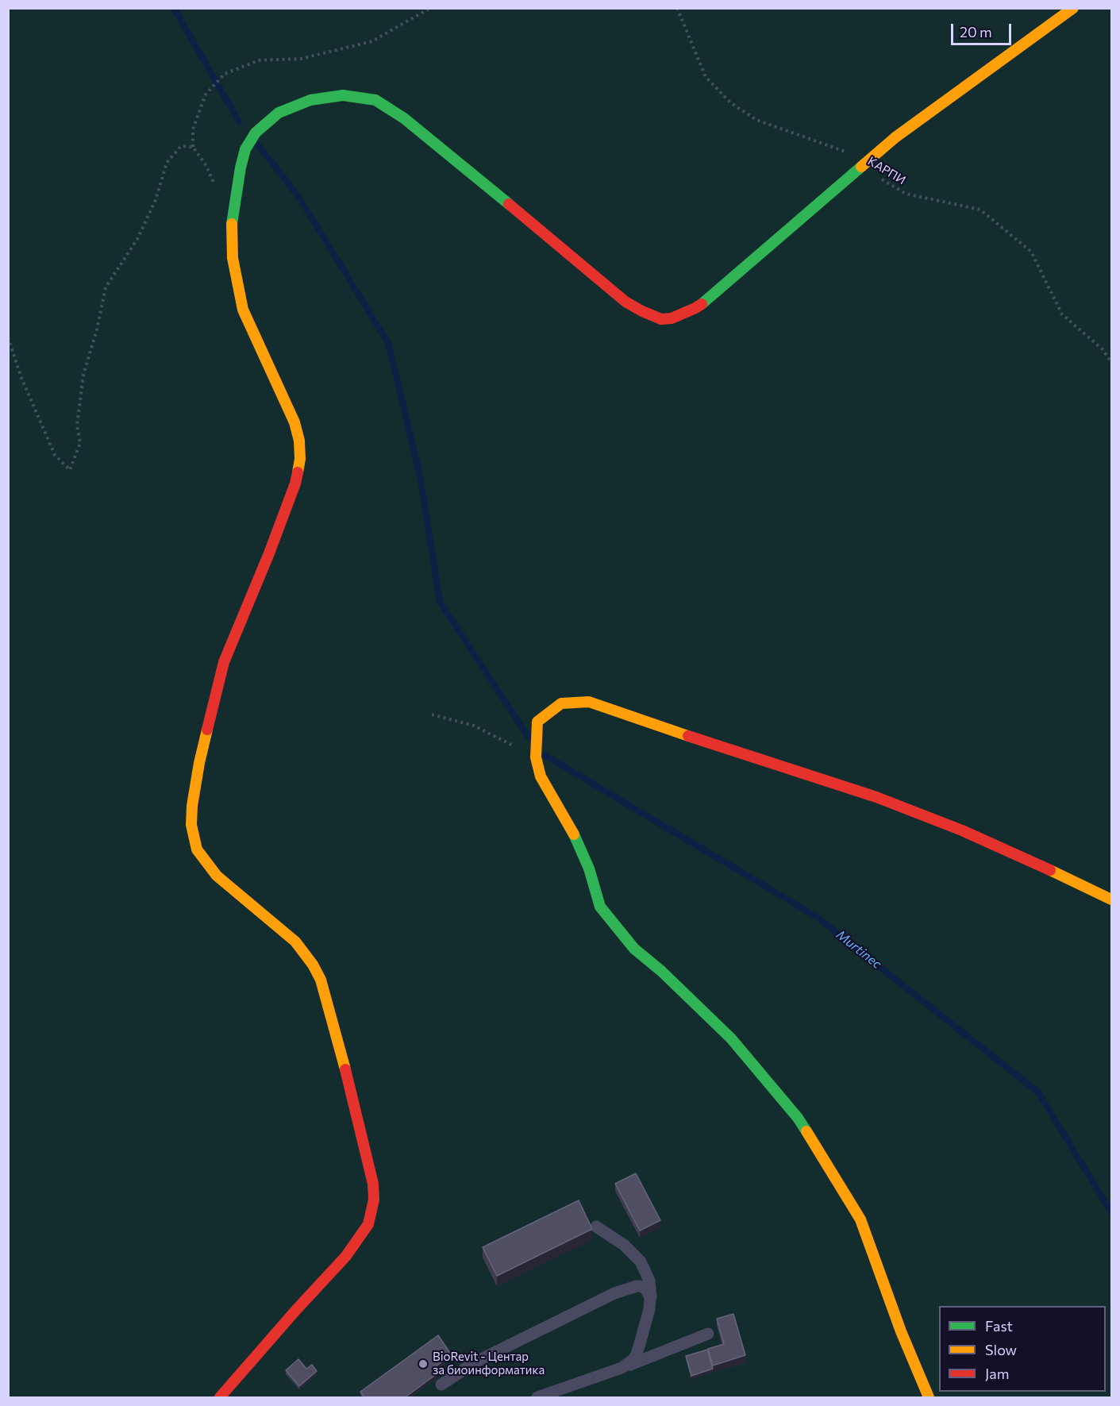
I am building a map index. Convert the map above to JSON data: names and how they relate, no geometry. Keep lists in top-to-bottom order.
{
  "streets": {
    "path": ["КАРПИ"]
  },
  "water": ["Murtinec"],
  "places": ["BioRevit - Центар за биоинформатика"],
  "legend": ["Fast", "Slow", "Jam"],
  "scale_bar": "20 m"
}
